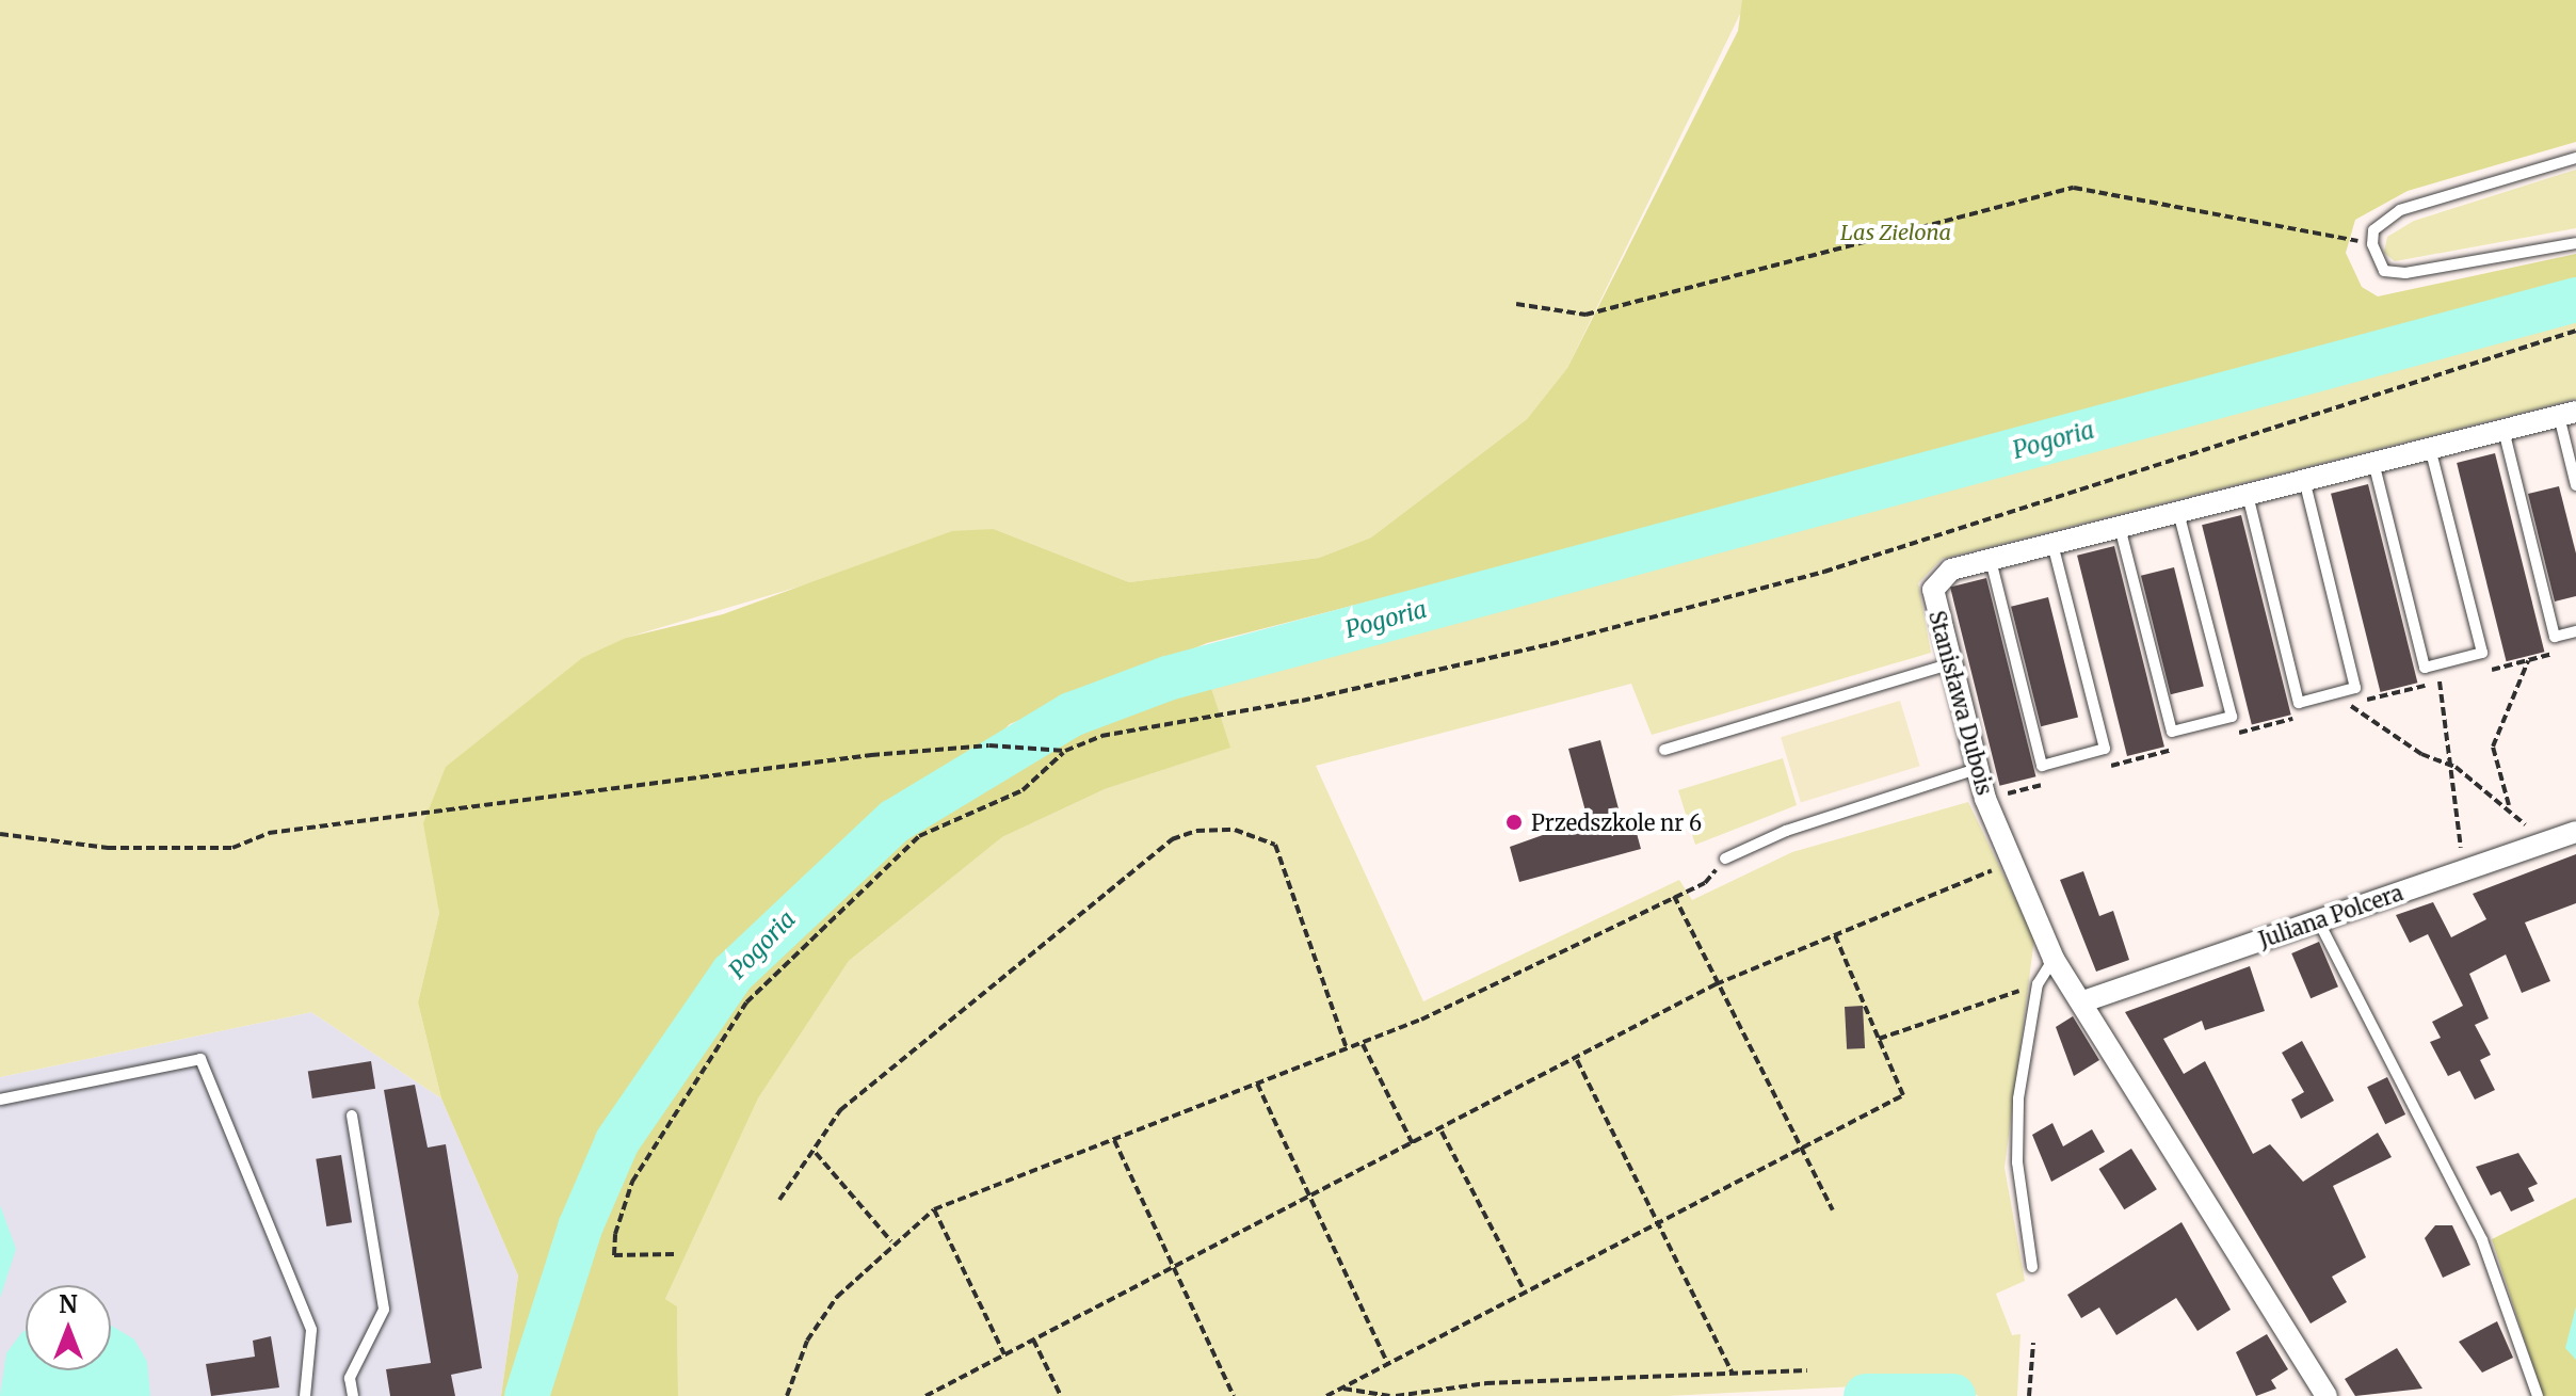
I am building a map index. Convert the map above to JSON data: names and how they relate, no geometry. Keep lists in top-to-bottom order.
{
  "streets": {
    "street": ["Stanisława Dubois", "Juliana Polcera"]
  },
  "crossings": [
    ["Stanisława Dubois", "Juliana Polcera"]
  ],
  "water": ["Pogoria"],
  "parks": ["Las Zielona"],
  "places": ["Przedszkole nr 6"],
  "north": "top"
}
